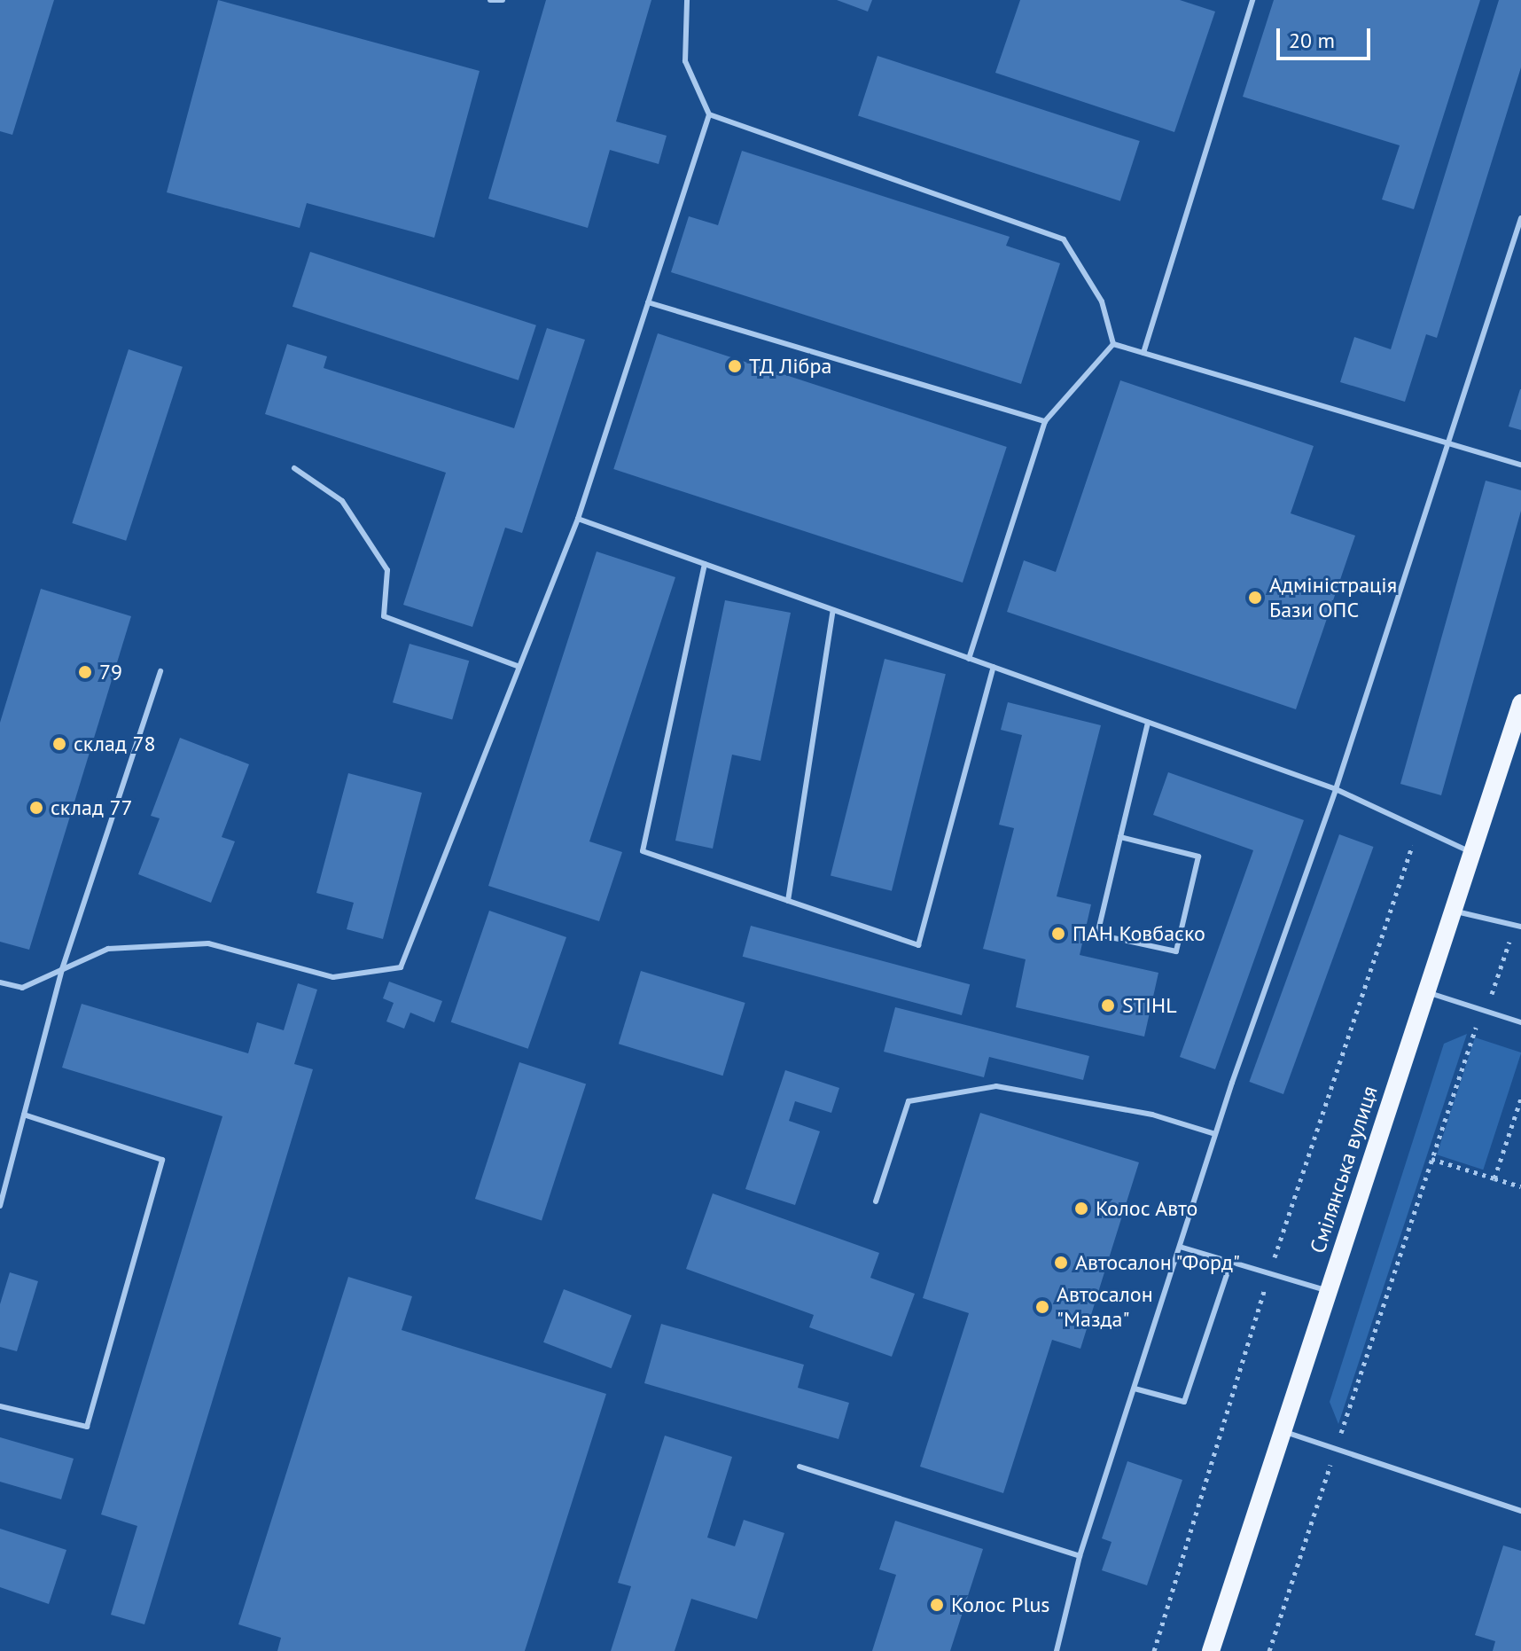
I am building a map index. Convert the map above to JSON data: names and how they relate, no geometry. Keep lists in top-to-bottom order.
{
  "streets": {
    "main road": ["Смілянська вулиця"]
  },
  "places": [
    "ТД Лібра",
    "Адміністрація Бази ОПС",
    "79",
    "склад 78",
    "склад 77",
    "ПАН Ковбаско",
    "STIHL",
    "Колос Авто",
    "Автосалон \"Форд\"",
    "Автосалон \"Мазда\"",
    "Колос Plus"
  ],
  "scale_bar": "20 m"
}
